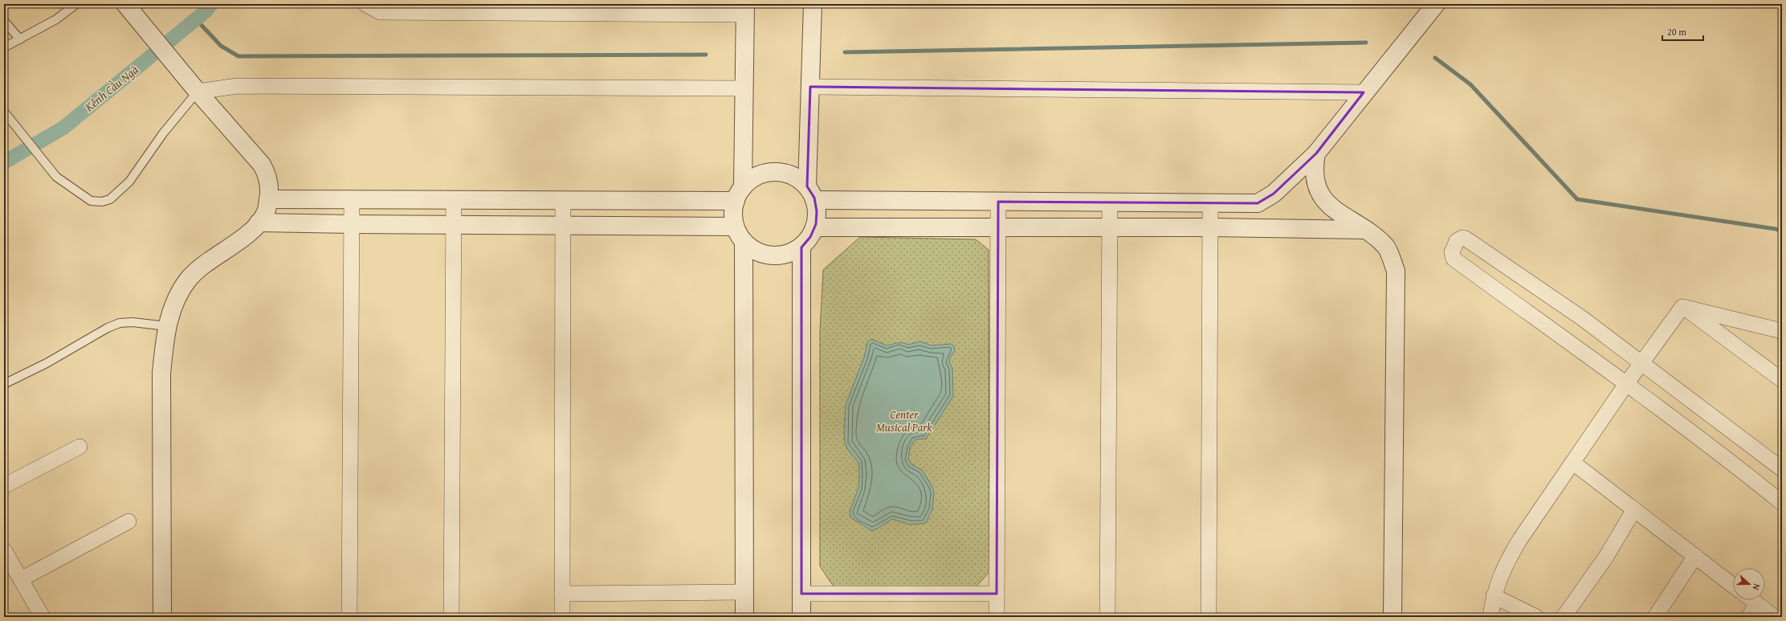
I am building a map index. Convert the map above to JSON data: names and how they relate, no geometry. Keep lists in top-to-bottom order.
{
  "water": ["Kênh Cầu Ngà"],
  "parks": ["Center Musical Park"],
  "scale_bar": "20 m",
  "north": "right"
}
